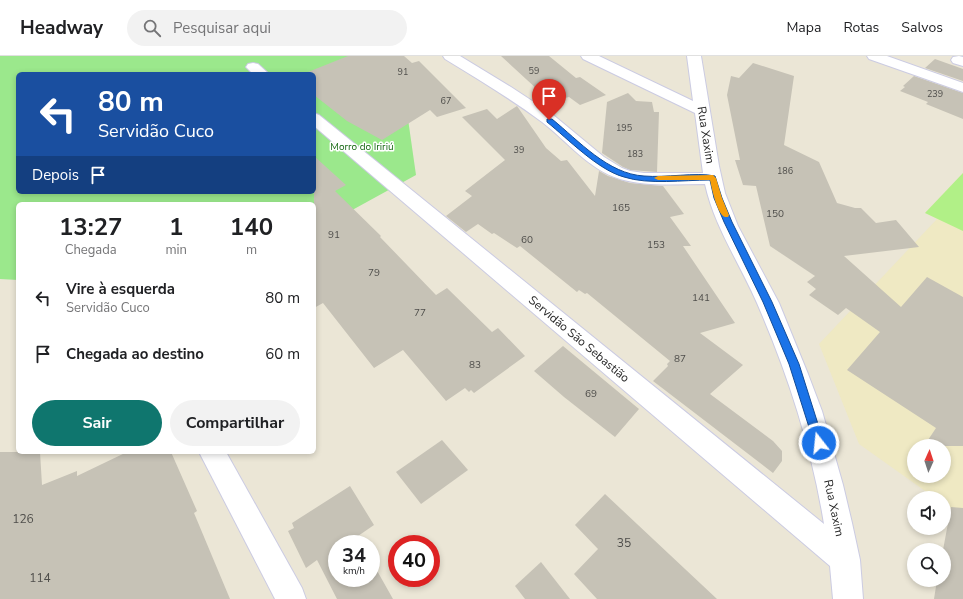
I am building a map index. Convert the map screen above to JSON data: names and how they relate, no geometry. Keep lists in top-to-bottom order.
{
  "streets": {
    "street": ["Rua Xaxim", "Servidão São Sebastião"]
  },
  "crossings": [
    ["Rua Xaxim", "Servidão São Sebastião"]
  ],
  "parks": ["Morro do Iririú"],
  "house_numbers": [
    "59",
    "91",
    "239",
    "67",
    "195",
    "39",
    "183",
    "186",
    "165",
    "150",
    "91",
    "60",
    "153",
    "79",
    "141",
    "77",
    "87",
    "83",
    "69",
    "126",
    "35",
    "114"
  ],
  "north": "top",
  "page": {
    "header": "Headway",
    "search": "Pesquisar aqui",
    "nav": ["Mapa", "Rotas", "Salvos"],
    "turn": ["80 m", "Servidão Cuco"],
    "then": "Depois",
    "eta": [
      "13:27",
      "Chegada",
      "1",
      "min",
      "140",
      "m"
    ],
    "list": [
      {
        "name": "Vire à esquerda",
        "note": "Servidão Cuco",
        "value": "80 m"
      },
      {
        "name": "Chegada ao destino",
        "value": "60 m"
      }
    ],
    "buttons": ["Sair", "Compartilhar"],
    "speed": "34 km/h",
    "limit": "40"
  }
}
